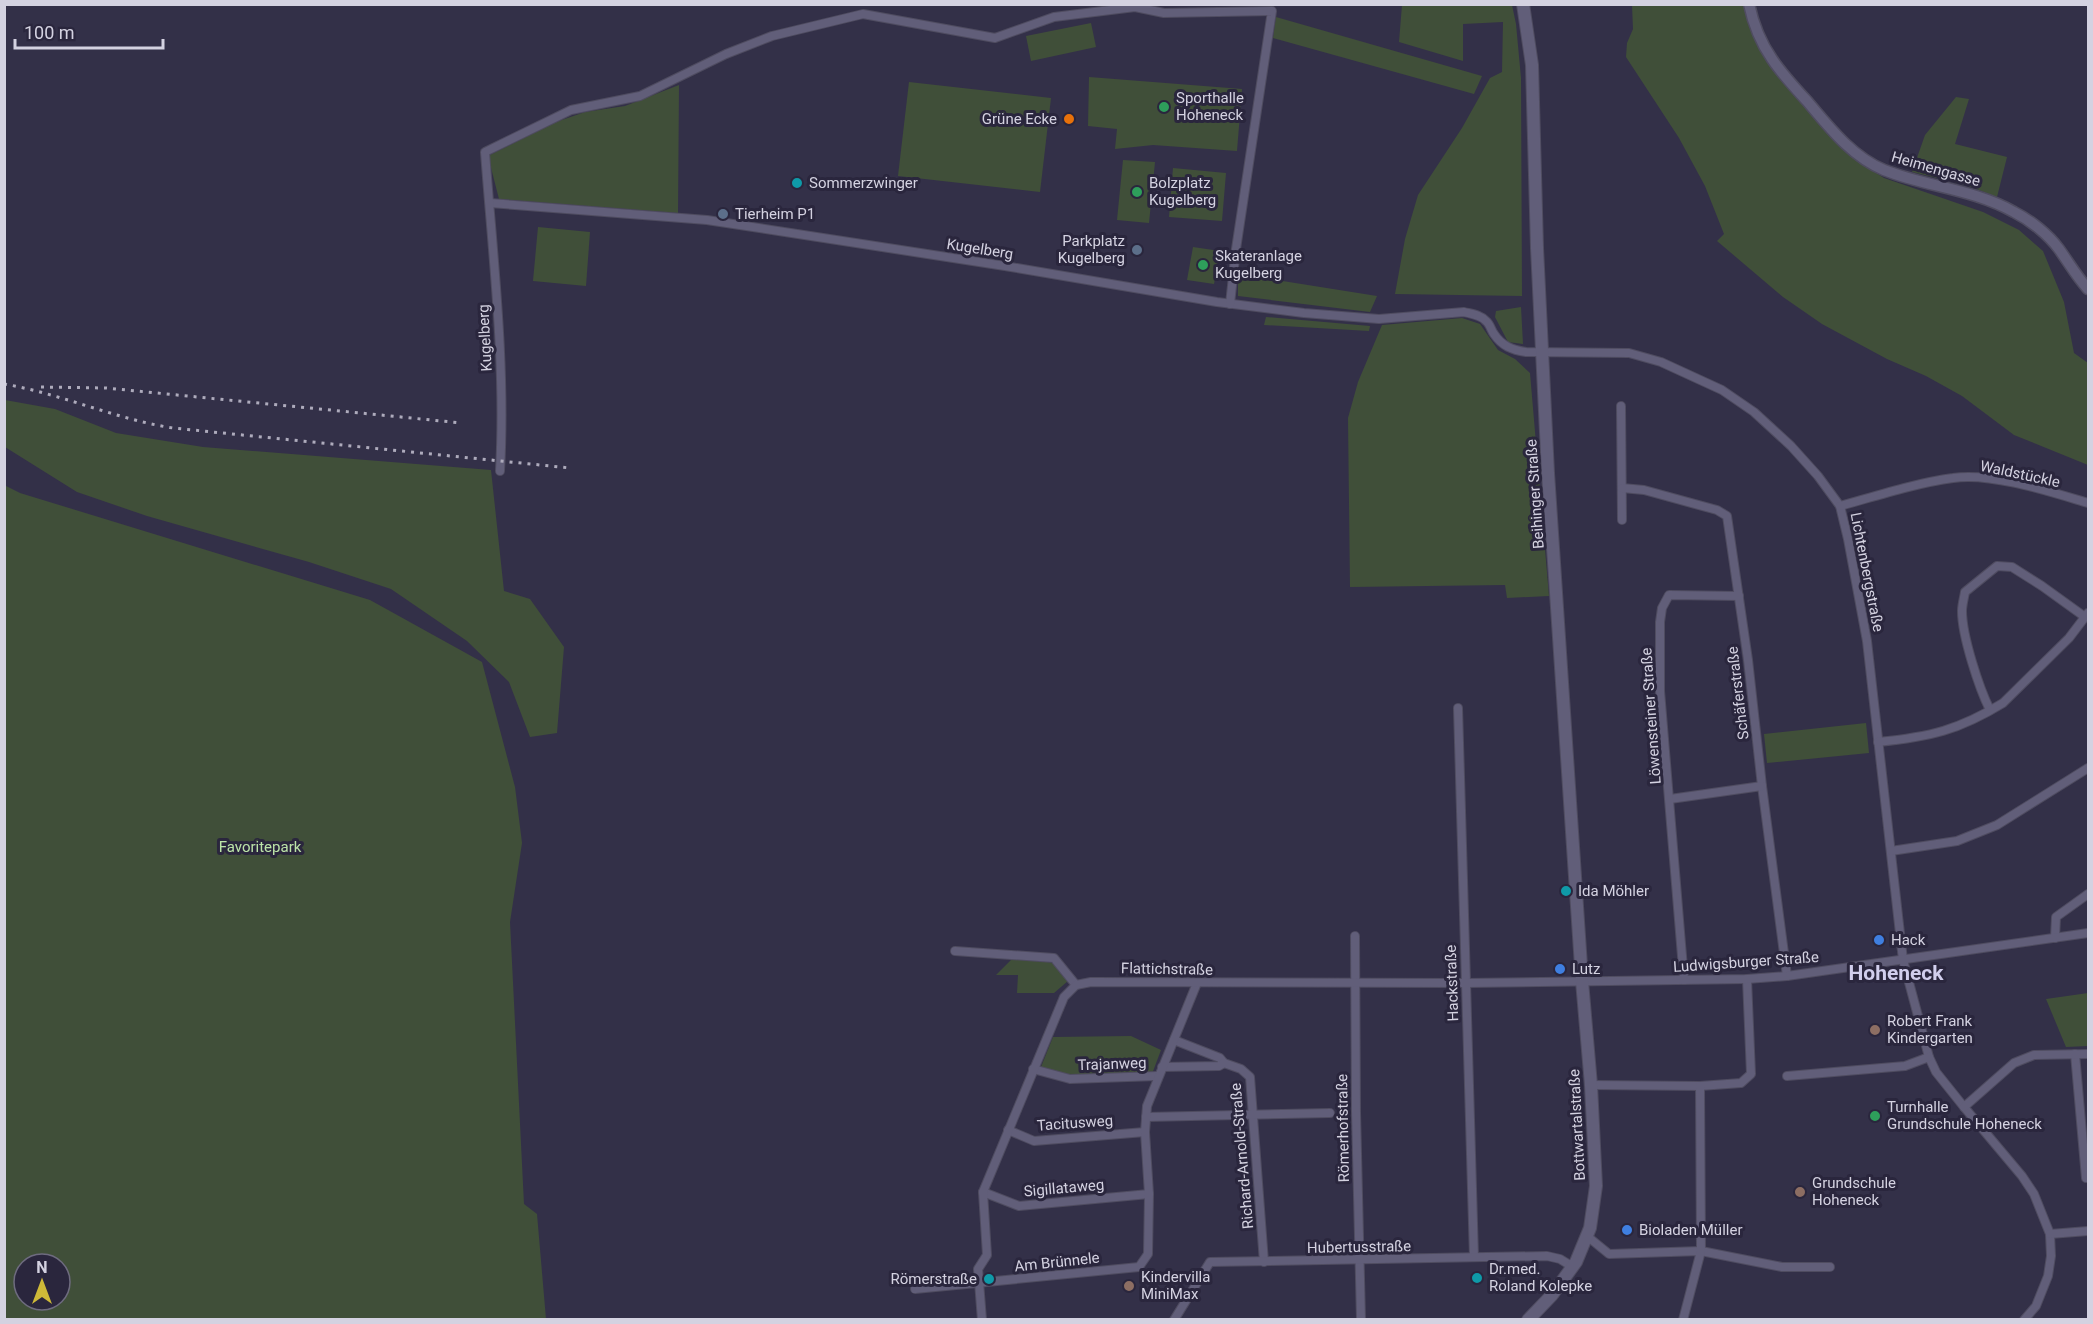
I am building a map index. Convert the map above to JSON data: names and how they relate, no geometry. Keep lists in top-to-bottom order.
{
  "streets": {
    "main road": ["Beihinger Straße", "Bottwartalstraße"],
    "street": [
      "Heimengasse",
      "Kugelberg",
      "Waldstückle",
      "Lichtenbergstraße",
      "Schäferstraße",
      "Löwensteiner Straße",
      "Ludwigsburger Straße",
      "Flattichstraße",
      "Hackstraße",
      "Trajanweg",
      "Tacitusweg",
      "Römerhofstraße",
      "Richard-Arnold-Straße",
      "Sigillataweg",
      "Hubertusstraße",
      "Am Brünnele"
    ]
  },
  "crossings": [
    ["Kugelberg", "Lichtenbergstraße"],
    ["Waldstückle", "Lichtenbergstraße"],
    ["Beihinger Straße", "Lichtenbergstraße"],
    ["Beihinger Straße", "Ludwigsburger Straße"],
    ["Beihinger Straße", "Flattichstraße"],
    ["Beihinger Straße", "Bottwartalstraße"],
    ["Lichtenbergstraße", "Ludwigsburger Straße"],
    ["Schäferstraße", "Löwensteiner Straße"],
    ["Schäferstraße", "Ludwigsburger Straße"],
    ["Löwensteiner Straße", "Ludwigsburger Straße"],
    ["Ludwigsburger Straße", "Flattichstraße"],
    ["Ludwigsburger Straße", "Bottwartalstraße"],
    ["Flattichstraße", "Hackstraße"],
    ["Flattichstraße", "Bottwartalstraße"],
    ["Flattichstraße", "Römerhofstraße"],
    ["Hackstraße", "Hubertusstraße"],
    ["Bottwartalstraße", "Hubertusstraße"],
    ["Römerhofstraße", "Hubertusstraße"],
    ["Richard-Arnold-Straße", "Hubertusstraße"],
    ["Sigillataweg", "Am Brünnele"]
  ],
  "districts": ["Hoheneck"],
  "parks": ["Favoritepark"],
  "places": [
    "Sporthalle Hoheneck",
    "Grüne Ecke",
    "Sommerzwinger",
    "Bolzplatz Kugelberg",
    "Tierheim P1",
    "Parkplatz Kugelberg",
    "Skateranlage Kugelberg",
    "Ida Möhler",
    "Hack",
    "Lutz",
    "Robert Frank Kindergarten",
    "Turnhalle Grundschule Hoheneck",
    "Grundschule Hoheneck",
    "Bioladen Müller",
    "Dr.med. Roland Kolepke",
    "Römerstraße",
    "Kindervilla MiniMax"
  ],
  "scale_bar": "100 m",
  "north": "top"
}
